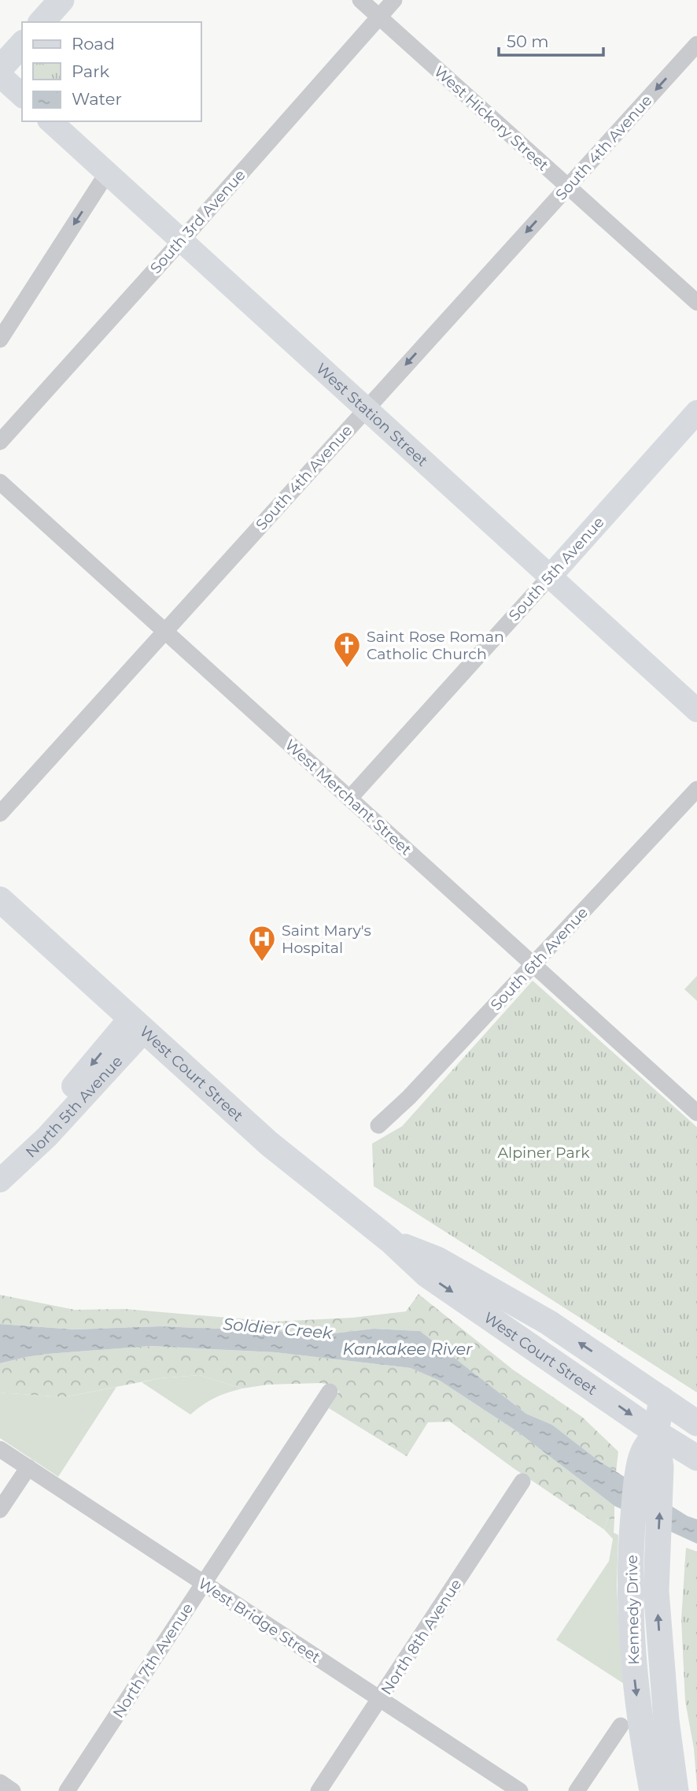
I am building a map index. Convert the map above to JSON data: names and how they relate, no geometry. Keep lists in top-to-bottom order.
{
  "streets": {
    "main road": [
      "West Station Street",
      "South 5th Avenue",
      "West Court Street",
      "North 5th Avenue",
      "Kennedy Drive"
    ],
    "street": [
      "West Hickory Street",
      "South 4th Avenue",
      "South 3rd Avenue",
      "West Merchant Street",
      "South 6th Avenue",
      "West Bridge Street",
      "North 8th Avenue",
      "North 7th Avenue"
    ]
  },
  "crossings": [
    ["West Hickory Street", "South 4th Avenue"],
    ["West Hickory Street", "South 3rd Avenue"],
    ["South 4th Avenue", "West Station Street"],
    ["South 4th Avenue", "West Merchant Street"],
    ["South 3rd Avenue", "West Station Street"],
    ["West Station Street", "South 5th Avenue"],
    ["South 5th Avenue", "West Merchant Street"],
    ["West Merchant Street", "South 6th Avenue"],
    ["West Court Street", "North 5th Avenue"],
    ["West Court Street", "Kennedy Drive"],
    ["West Bridge Street", "North 8th Avenue"],
    ["West Bridge Street", "North 7th Avenue"]
  ],
  "one_way": ["South 4th Avenue"],
  "water": ["Soldier Creek", "Kankakee River"],
  "parks": ["Alpiner Park"],
  "places": {
    "church": ["Saint Rose Roman Catholic Church"],
    "hospital": ["Saint Mary's Hospital"]
  },
  "legend": ["Road", "Park", "Water"],
  "scale_bar": "50 m"
}
